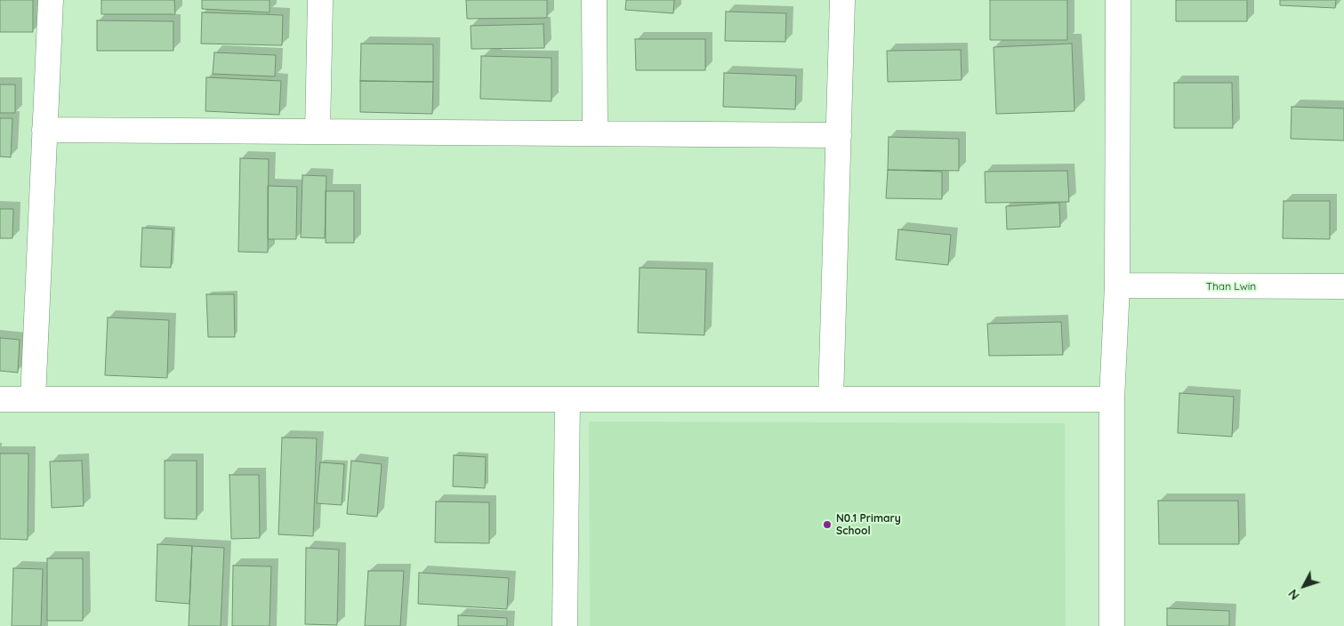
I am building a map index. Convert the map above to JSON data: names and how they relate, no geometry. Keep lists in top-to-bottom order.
{
  "streets": {
    "street": ["Than Lwin"]
  },
  "places": ["N0.1 Primary School"],
  "north": "bottom left"
}
